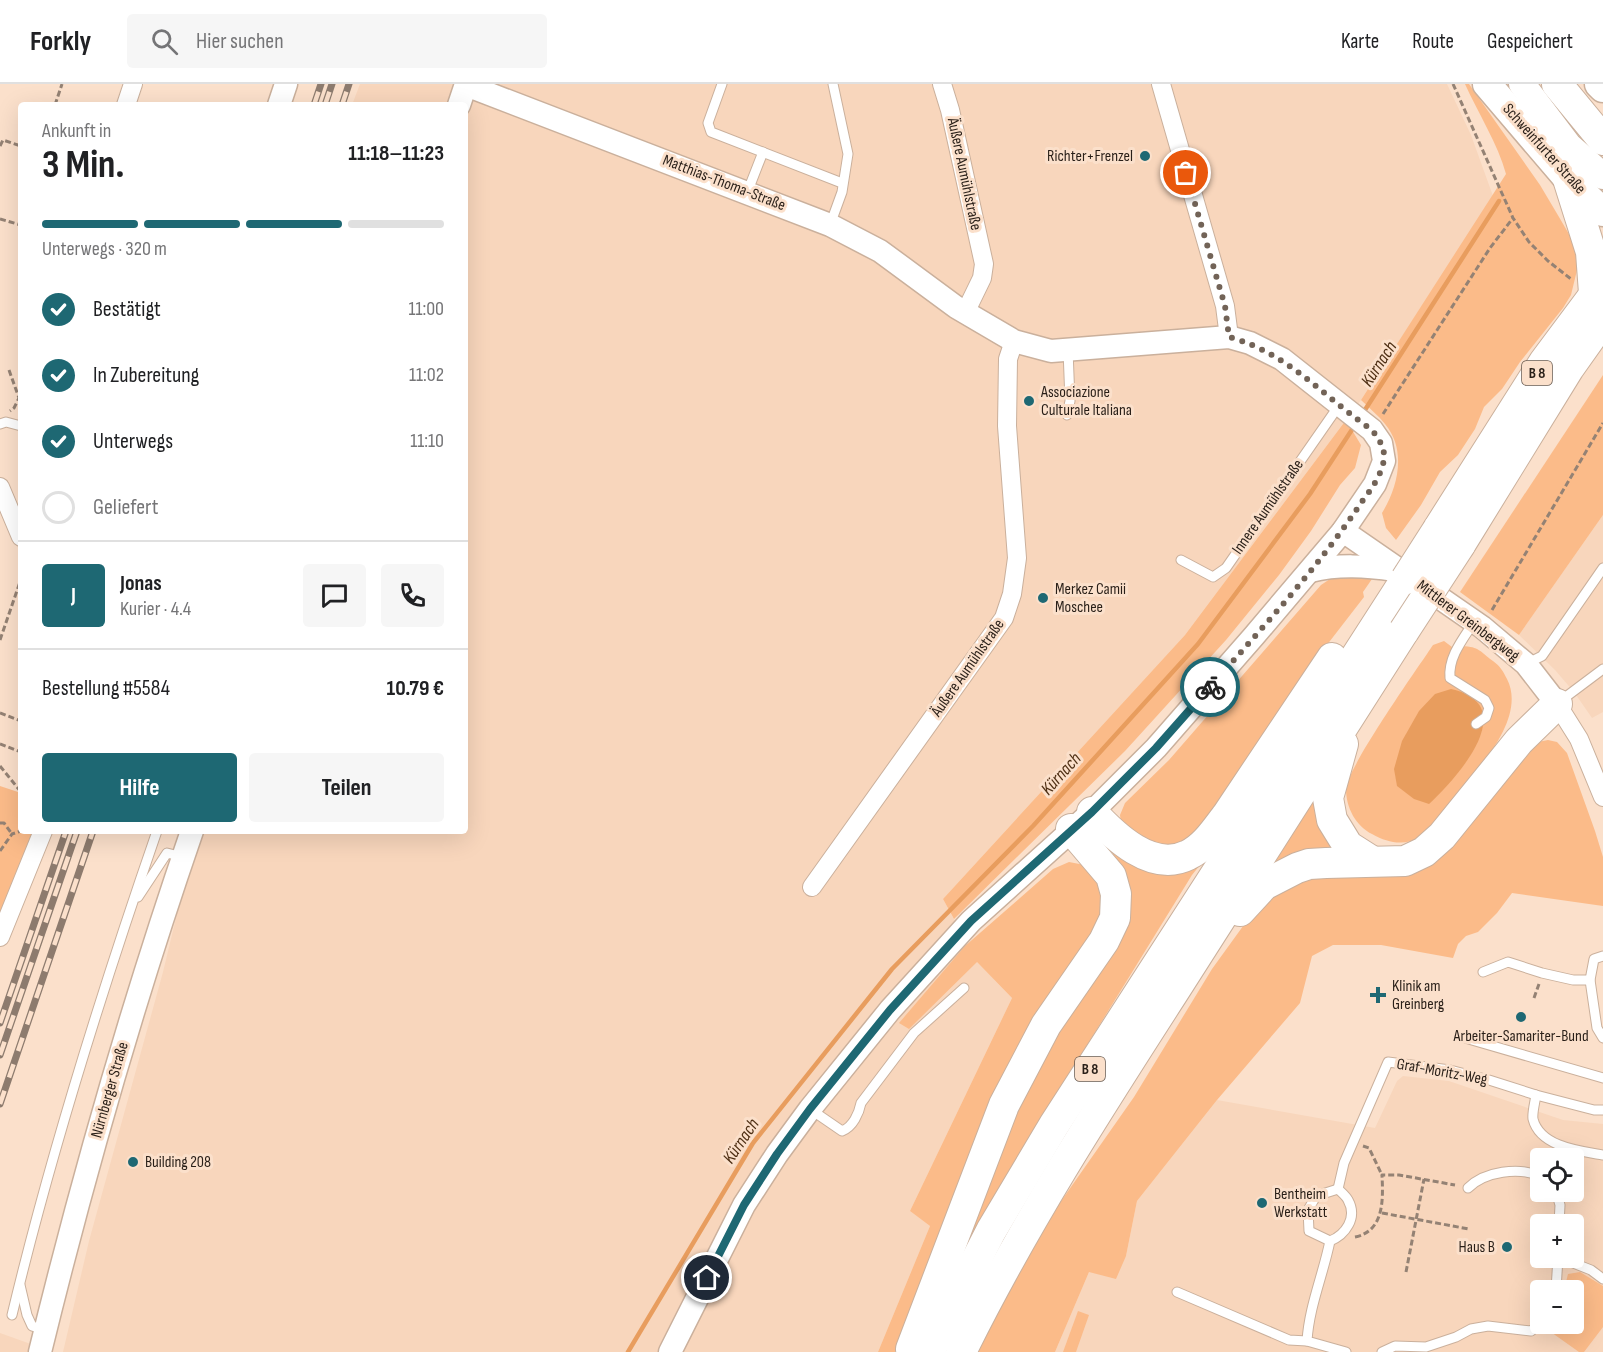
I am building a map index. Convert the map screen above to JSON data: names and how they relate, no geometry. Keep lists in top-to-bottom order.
{
  "streets": {
    "highway": ["B 8"],
    "main road": ["Schweinfurter Straße"],
    "street": [
      "Äußere Aumühlstraße",
      "Matthias-Thoma-Straße",
      "Mittlerer Greinbergweg",
      "Nürnberger Straße"
    ],
    "lane": ["Innere Aumühlstraße", "Graf-Moritz-Weg"]
  },
  "crossings": [
    ["Äußere Aumühlstraße", "Matthias-Thoma-Straße"],
    ["B 8", "Mittlerer Greinbergweg"]
  ],
  "water": ["Kürnach"],
  "places": {
    "other": [
      "Richter+Frenzel",
      "Associazione Culturale Italiana",
      "Merkez Camii Moschee",
      "Arbeiter-Samariter-Bund",
      "Building 208",
      "Bentheim Werkstatt",
      "Haus B"
    ],
    "health": ["Klinik am Greinberg"]
  },
  "page": {
    "header": "Forkly",
    "search": "Hier suchen",
    "nav": ["Karte", "Route", "Gespeichert"],
    "heading": ["3 Min.", "Ankunft in", "11:18–11:23"],
    "panel": [
      "Jonas",
      "Kurier · 4.4",
      "Bestellung #5584",
      "10.79 €"
    ],
    "bar": "Unterwegs · 320 m",
    "list": [
      ["Bestätigt", "11:00"],
      ["In Zubereitung", "11:02"],
      ["Unterwegs", "11:10"],
      "Geliefert"
    ],
    "round": "J",
    "buttons": ["Hilfe", "Teilen"],
    "map_buttons": ["+", "−"]
  }
}
